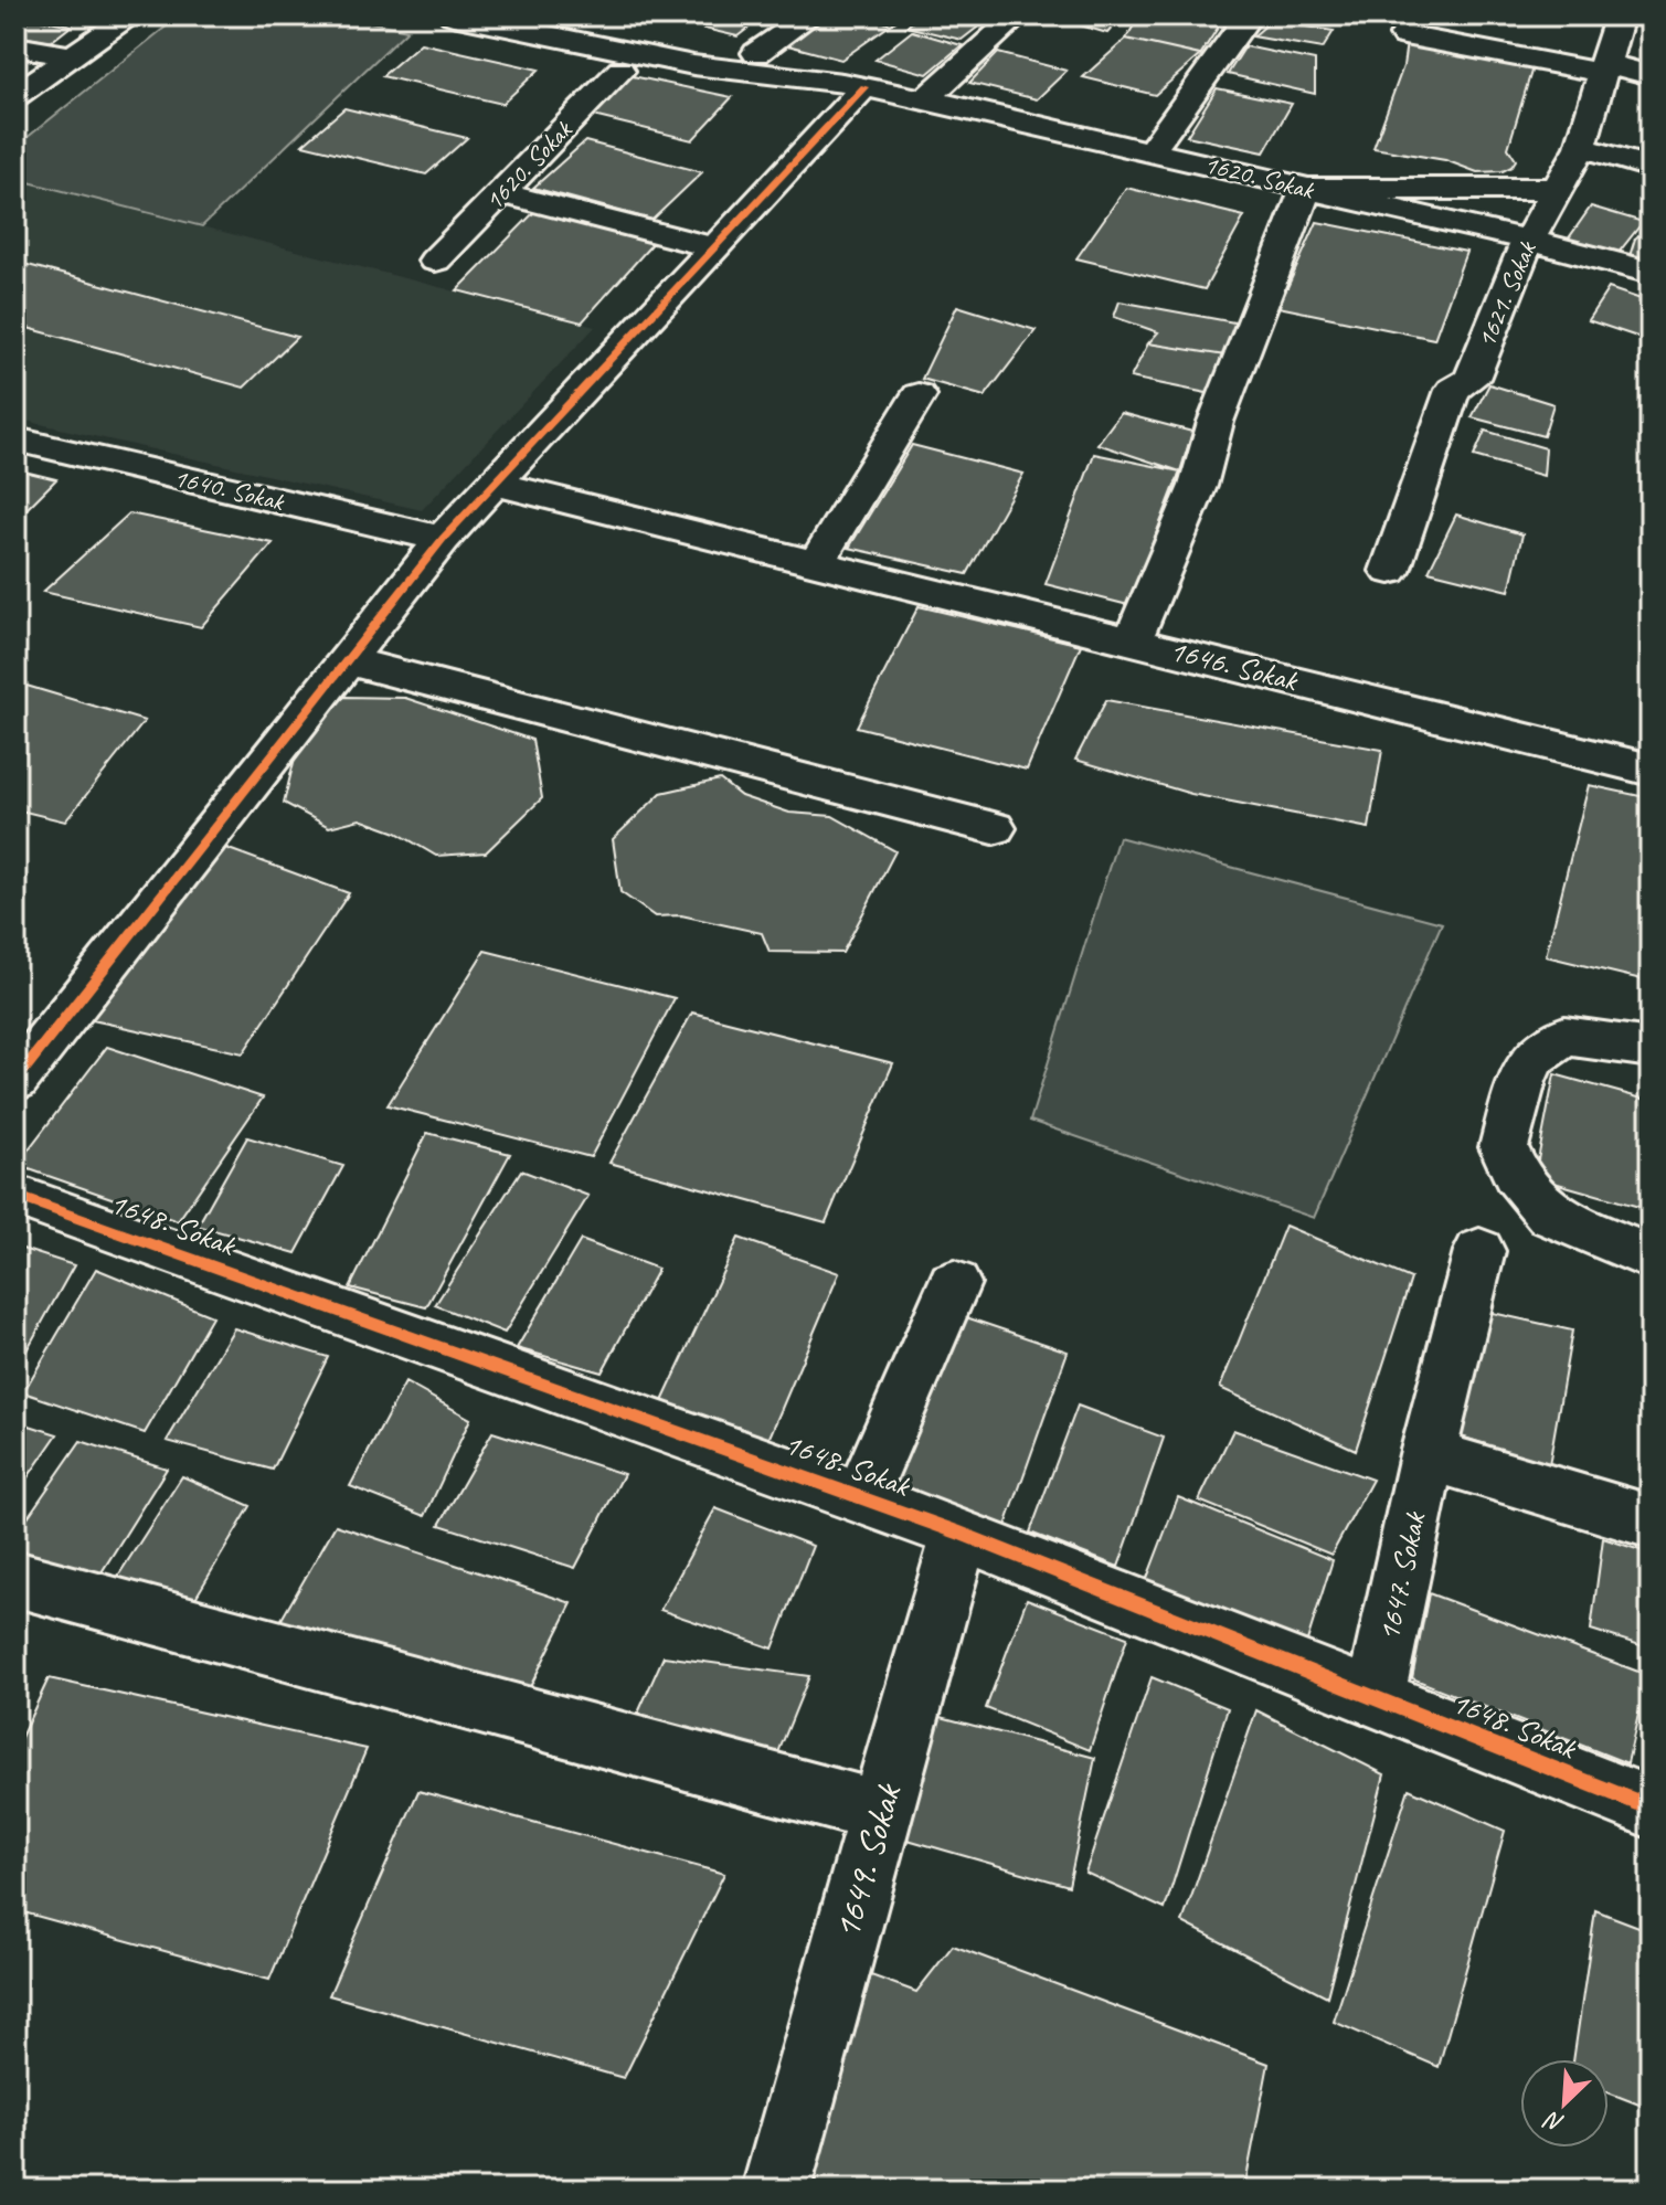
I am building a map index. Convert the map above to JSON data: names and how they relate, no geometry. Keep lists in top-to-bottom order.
{
  "streets": {
    "street": [
      "1620. Sokak",
      "1621. Sokak",
      "1640. Sokak",
      "1646. Sokak",
      "1648. Sokak",
      "1647. Sokak",
      "1649. Sokak"
    ]
  },
  "crossings": [
    ["1620. Sokak", "1621. Sokak"],
    ["1648. Sokak", "1647. Sokak"],
    ["1648. Sokak", "1649. Sokak"]
  ],
  "north": "bottom left"
}
